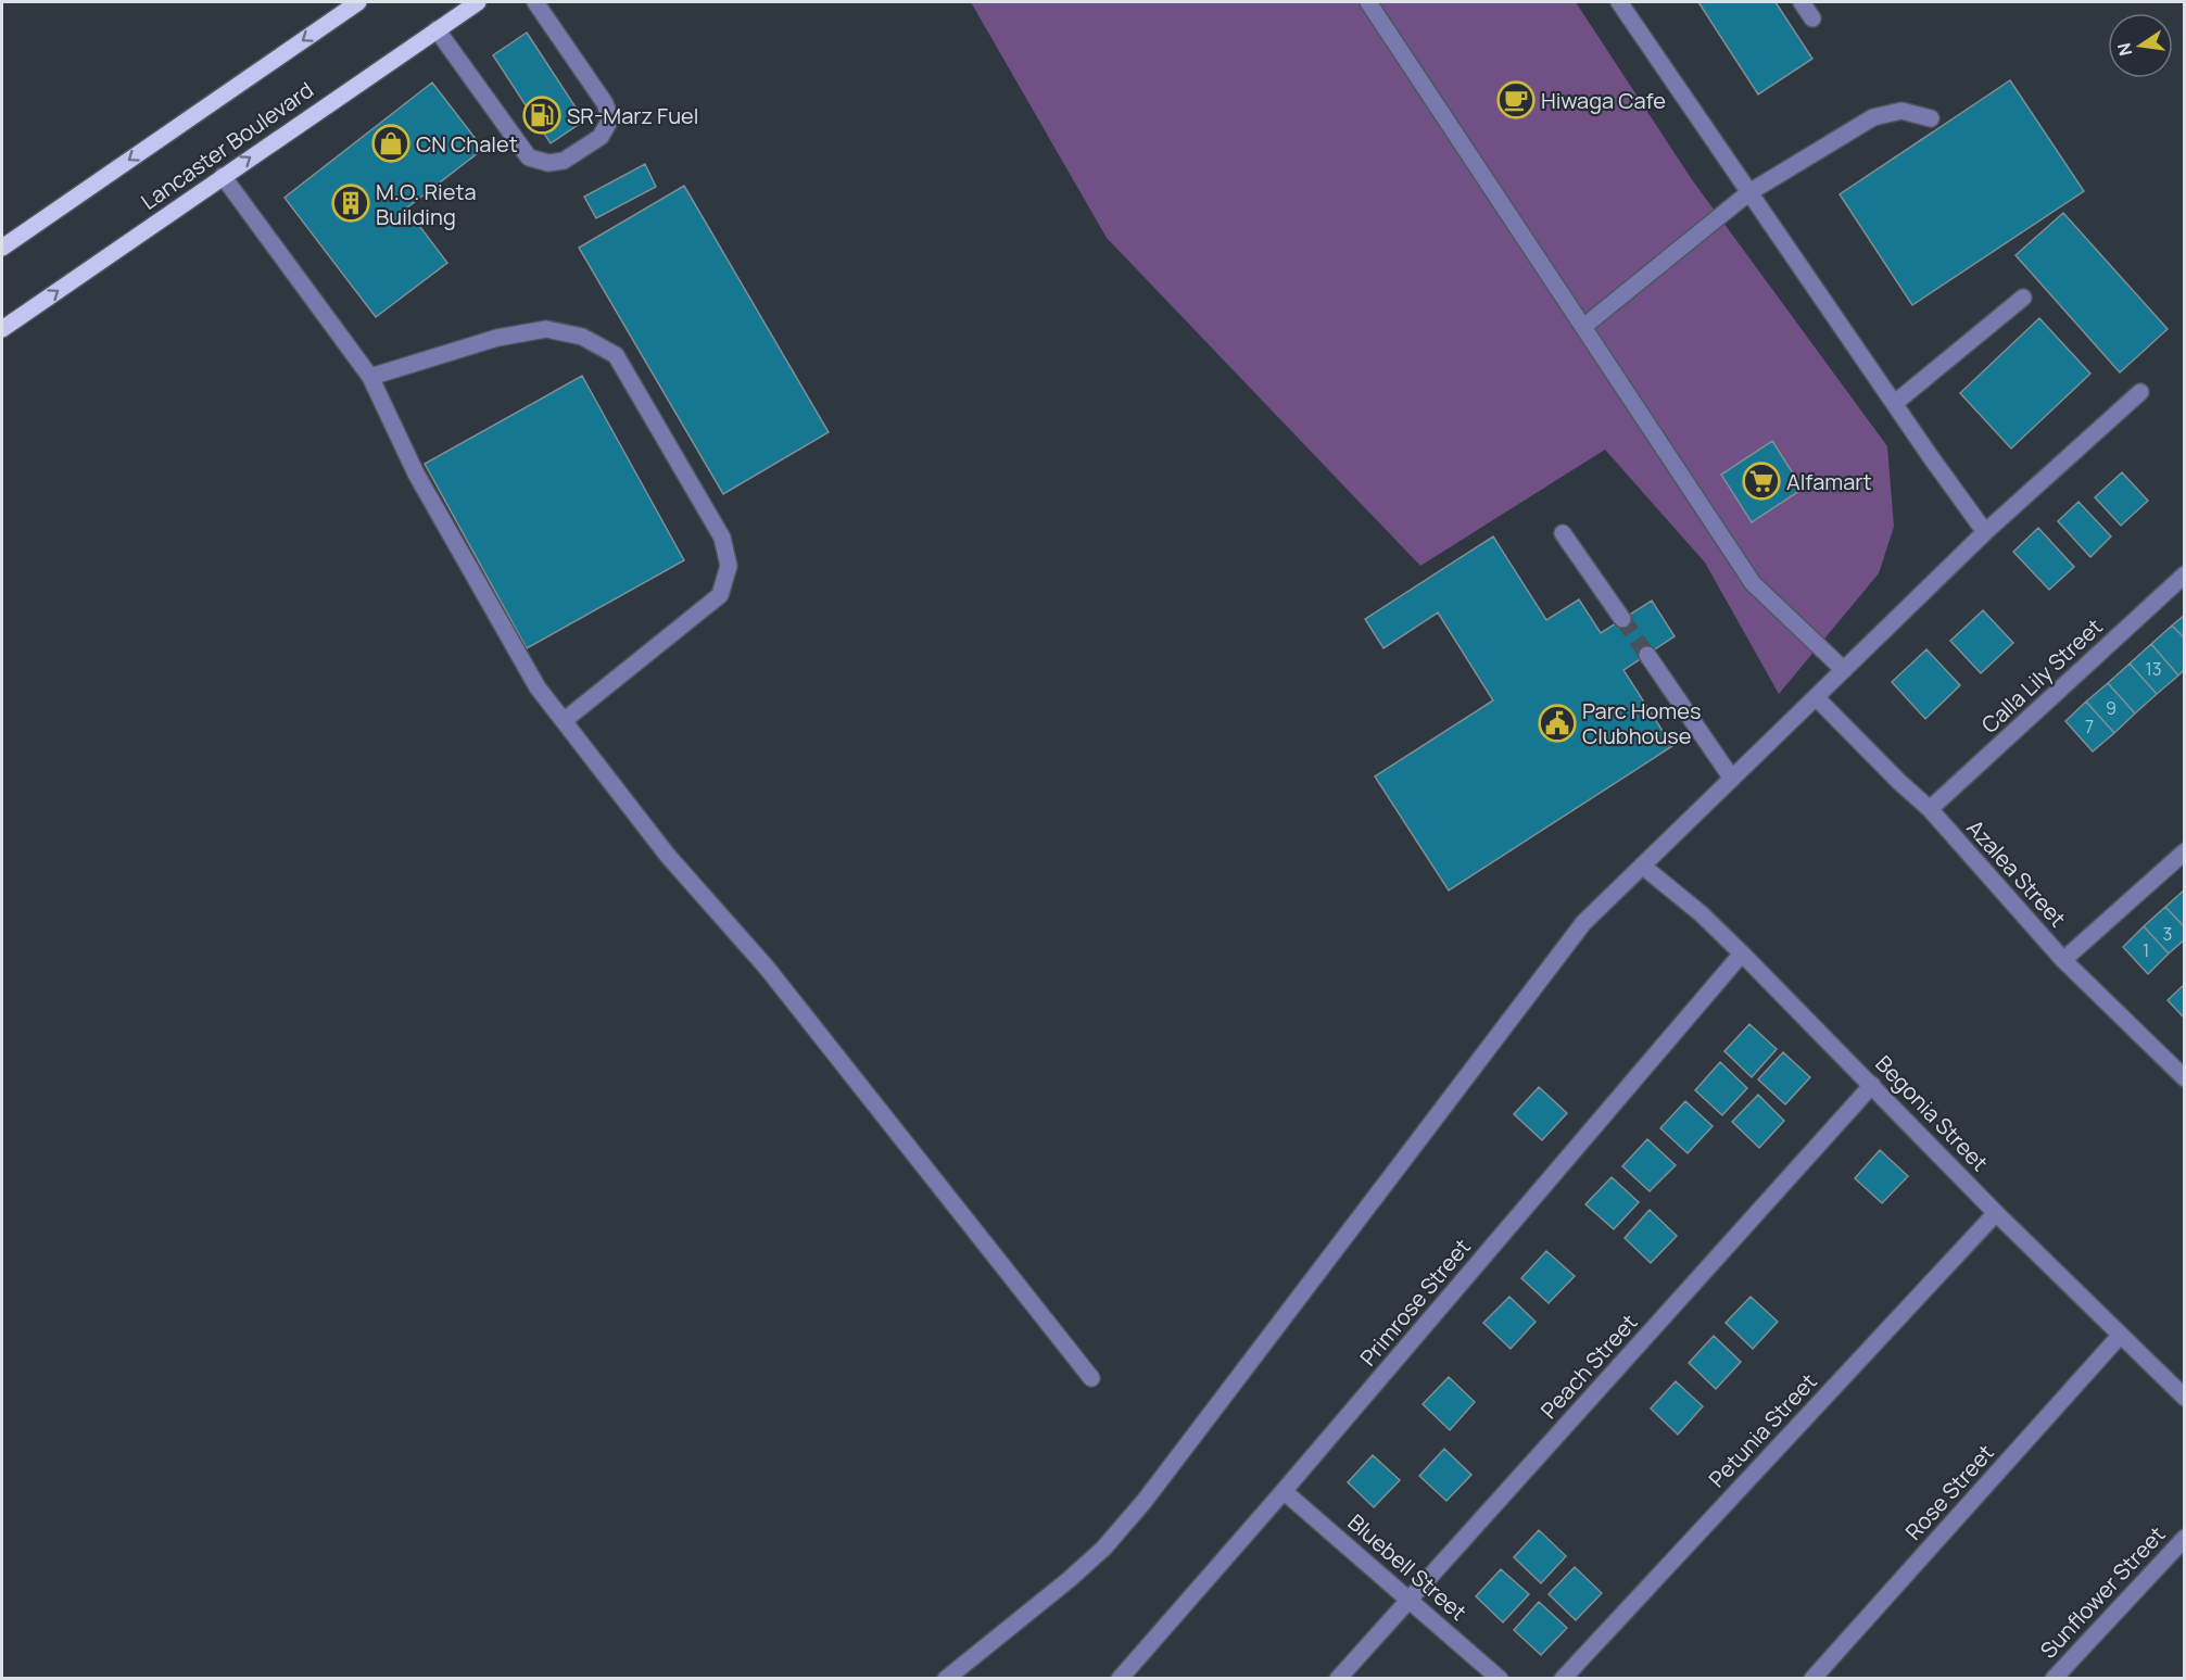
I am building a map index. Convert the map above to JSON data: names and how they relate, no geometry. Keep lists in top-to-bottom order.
{
  "streets": {
    "main road": ["Lancaster Boulevard"],
    "street": [
      "Calla Lily Street",
      "Azalea Street",
      "Begonia Street",
      "Primrose Street",
      "Peach Street",
      "Petunia Street",
      "Rose Street",
      "Bluebell Street",
      "Sunflower Street"
    ]
  },
  "crossings": [
    ["Calla Lily Street", "Azalea Street"],
    ["Begonia Street", "Primrose Street"],
    ["Begonia Street", "Peach Street"],
    ["Begonia Street", "Petunia Street"],
    ["Begonia Street", "Rose Street"],
    ["Primrose Street", "Bluebell Street"],
    ["Peach Street", "Bluebell Street"]
  ],
  "places": {
    "cafe": ["Hiwaga Cafe"],
    "fuel station": ["SR-Marz Fuel"],
    "shop": ["CN Chalet"],
    "building": ["M.O. Rieta Building"],
    "supermarket": ["Alfamart"],
    "public building": ["Parc Homes Clubhouse"]
  },
  "house_numbers": [
    "13",
    "9",
    "7",
    "3",
    "1"
  ],
  "north": "left"
}
